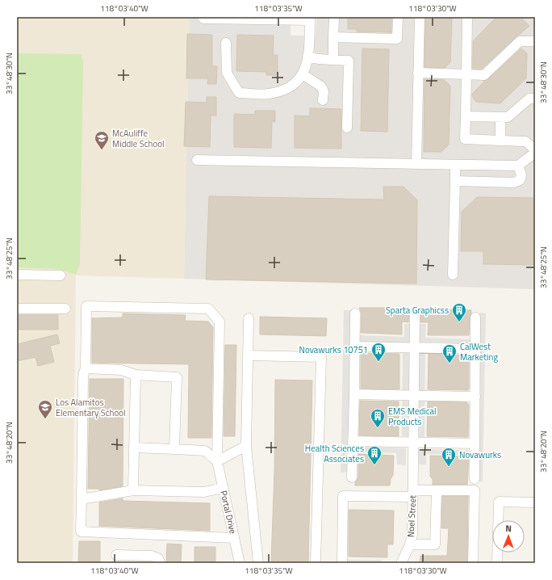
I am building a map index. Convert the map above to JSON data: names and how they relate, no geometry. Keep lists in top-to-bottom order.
{
  "streets": {
    "street": ["Portal Drive", "Noel Street"]
  },
  "places": {
    "school or university": ["McAuliffe Middle School", "Los Alamitos Elementary School"],
    "building": [
      "Sparta Graphicss",
      "Novawurks 10751",
      "CalWest Marketing",
      "EMS Medical Products",
      "Health Sciences Associates",
      "Novawurks"
    ]
  },
  "north": "top",
  "coordinates": [
    "118°03'40\"W",
    "118°03'35\"W",
    "118°03'30\"W",
    "33°48'30\"N",
    "33°48'25\"N",
    "33°48'20\"N"
  ]
}
